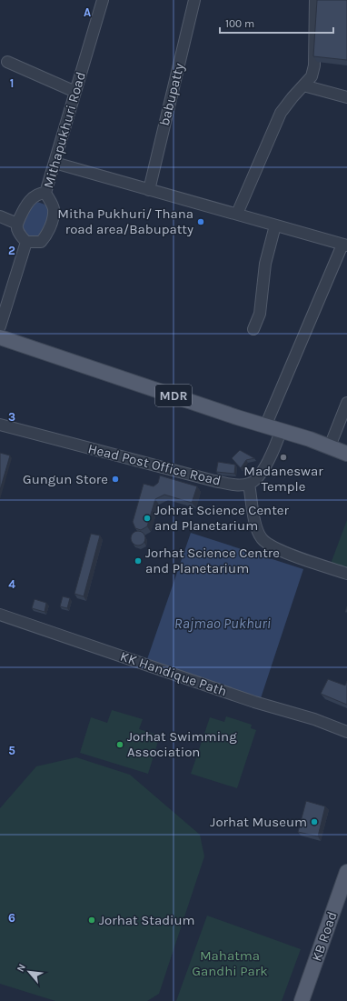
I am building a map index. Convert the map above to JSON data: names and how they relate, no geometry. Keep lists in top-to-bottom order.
{
  "streets": {
    "main road": ["MDR", "KB Road"],
    "street": [
      "babupatty",
      "Mithapukhuri Road",
      "Head Post Office Road",
      "KK Handique Path"
    ]
  },
  "water": ["Rajmao Pukhuri"],
  "parks": ["Mahatma Gandhi Park"],
  "places": [
    "Mitha Pukhuri/ Thana road area/Babupatty",
    "Madaneswar Temple",
    "Gungun Store",
    "Johrat Science Center and Planetarium",
    "Jorhat Science Centre and Planetarium",
    "Jorhat Swimming Association",
    "Jorhat Museum",
    "Jorhat Stadium"
  ],
  "scale_bar": "100 m",
  "north": "top left",
  "grid": {
    "columns": ["A"],
    "rows": [
      "1",
      "2",
      "3",
      "4",
      "5",
      "6"
    ]
  }
}
